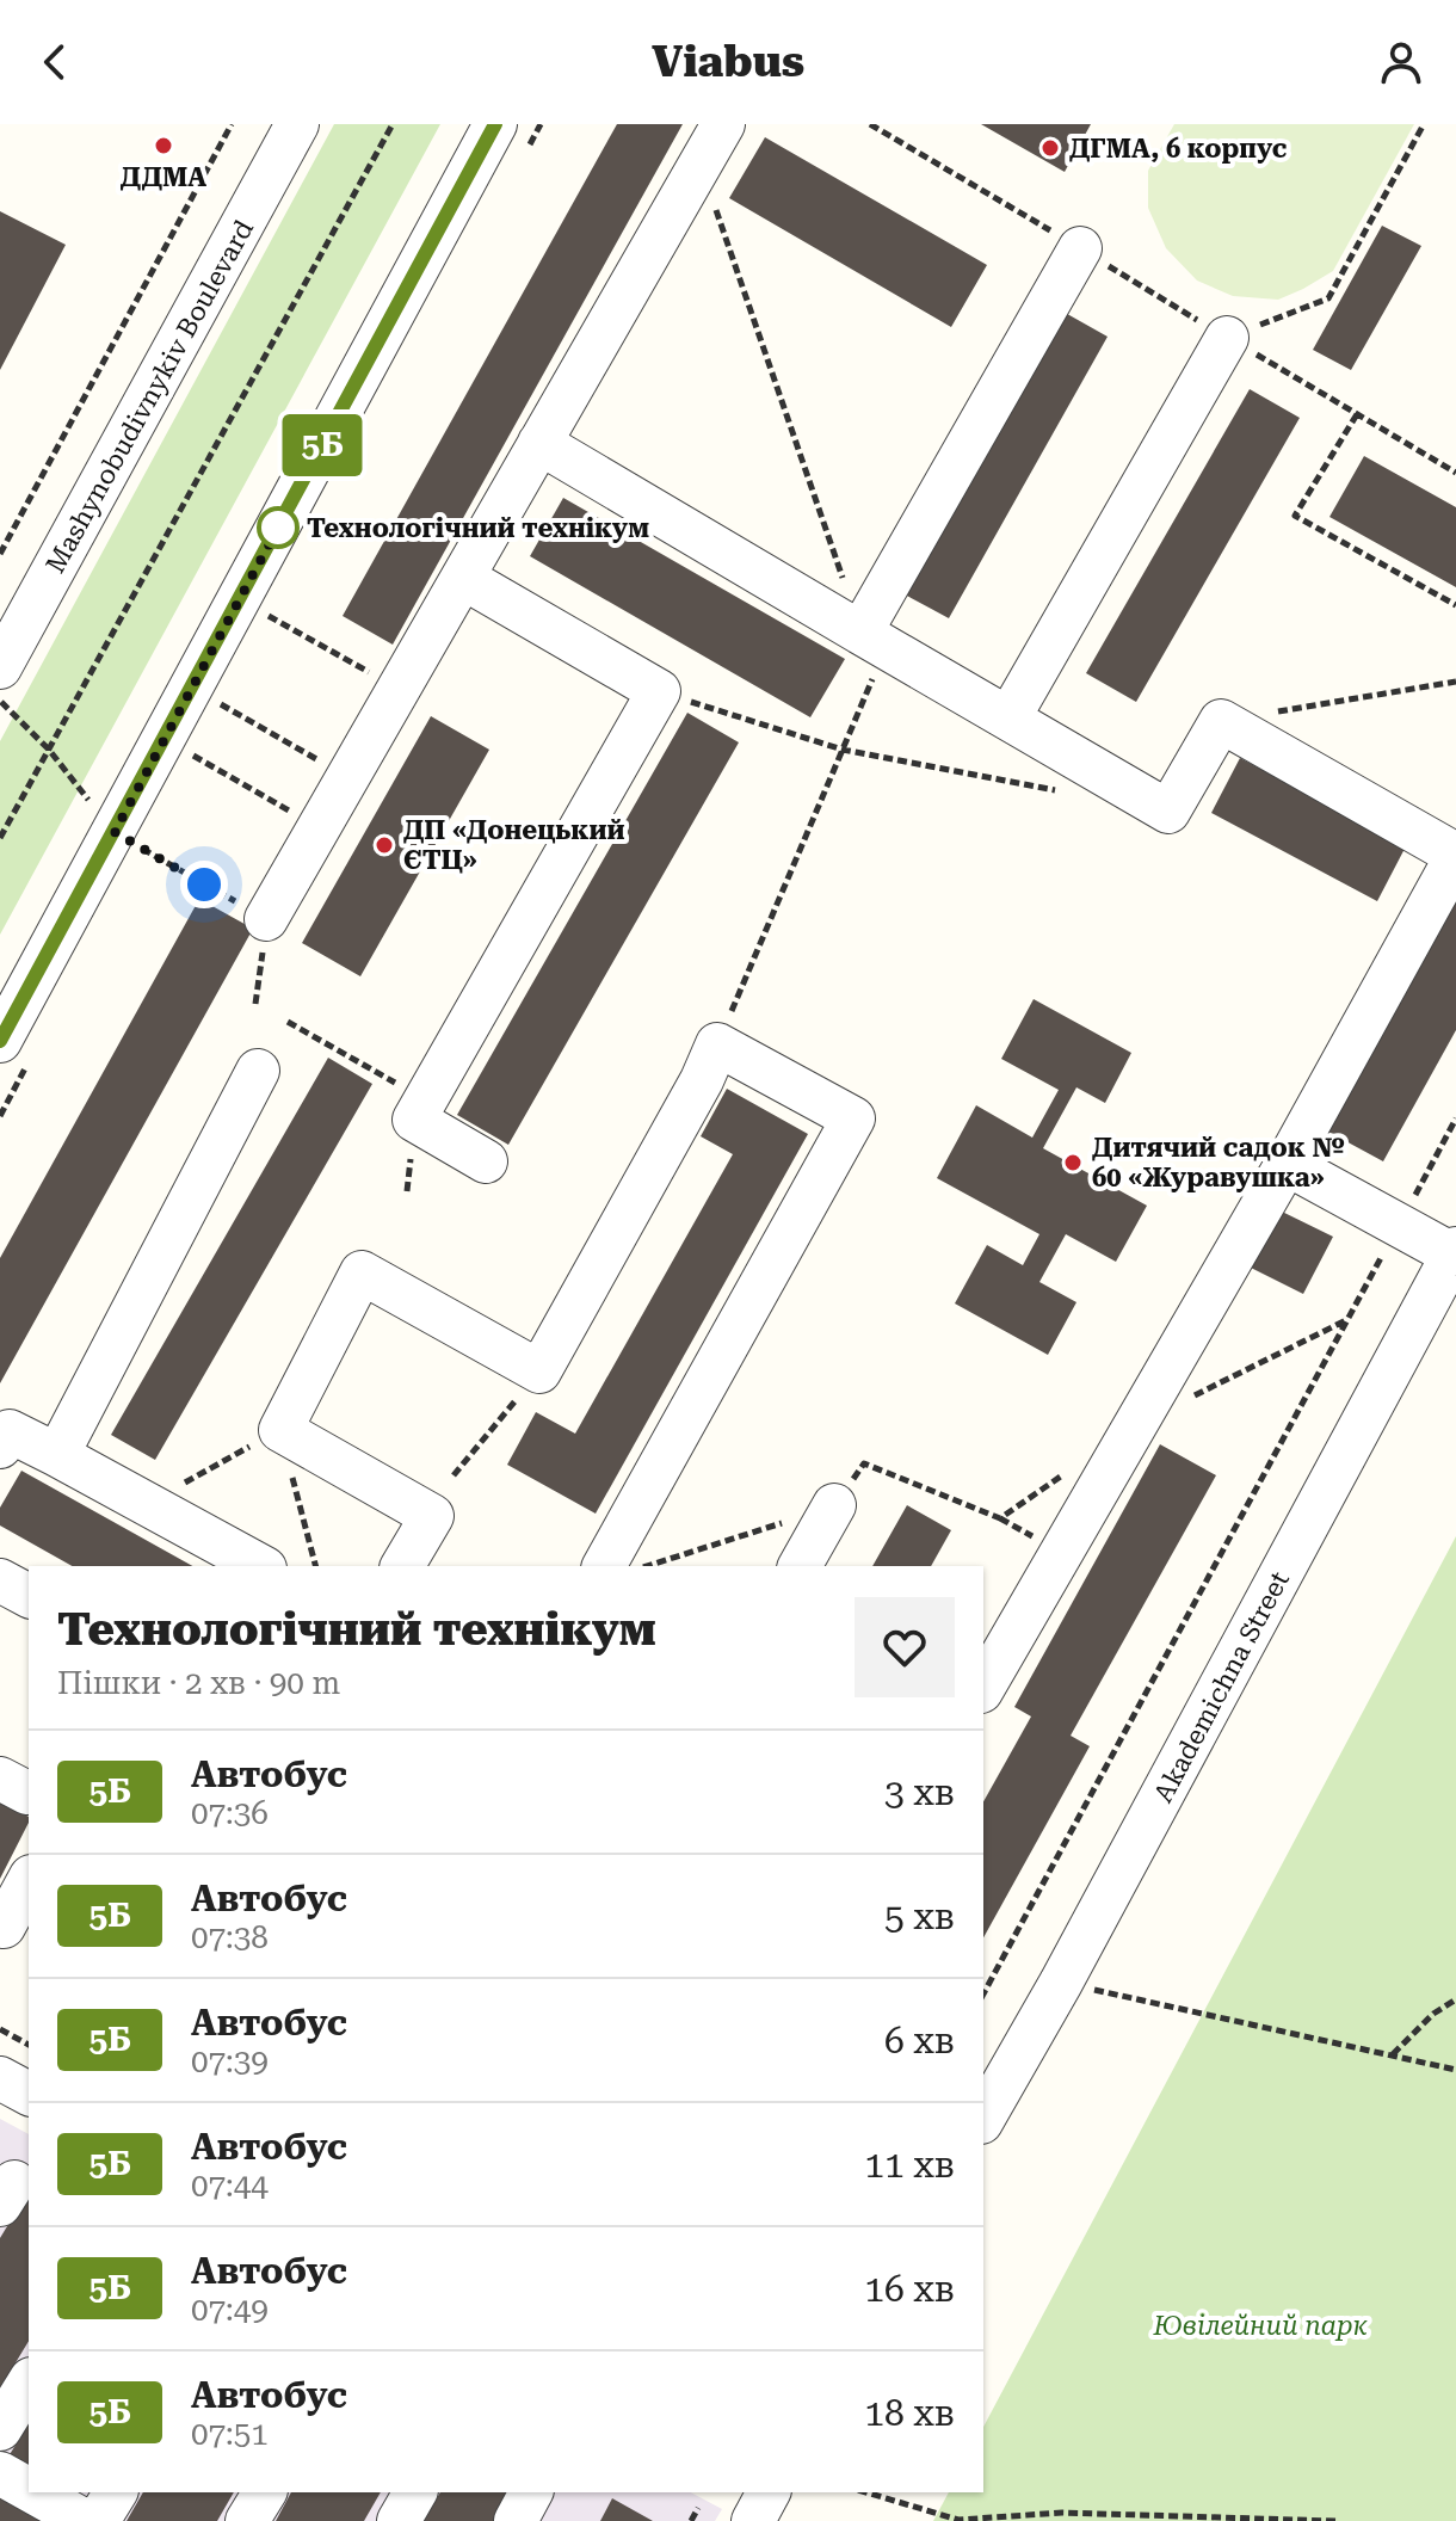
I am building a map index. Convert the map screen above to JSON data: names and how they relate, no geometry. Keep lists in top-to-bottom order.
{
  "streets": {
    "street": ["Mashynobudivnykiv Boulevard", "Akademichna Street"]
  },
  "parks": ["Ювілейний парк"],
  "places": [
    "ДДМА",
    "ДГМА, 6 корпус",
    "Технологічний технікум",
    "ДП «Донецький ЄТЦ»",
    "Дитячий садок № 60 «Журавушка»"
  ],
  "lines": ["bus line 5Б"],
  "page": {
    "header": "Viabus",
    "on_map": "5Б",
    "heading": ["Технологічний технікум", "Пішки · 2 хв · 90 m"],
    "list": [
      {
        "mark": "5Б",
        "name": "Автобус",
        "note": "07:36",
        "value": "3 хв"
      },
      {
        "mark": "5Б",
        "name": "Автобус",
        "note": "07:38",
        "value": "5 хв"
      },
      {
        "mark": "5Б",
        "name": "Автобус",
        "note": "07:39",
        "value": "6 хв"
      },
      {
        "mark": "5Б",
        "name": "Автобус",
        "note": "07:44",
        "value": "11 хв"
      },
      {
        "mark": "5Б",
        "name": "Автобус",
        "note": "07:49",
        "value": "16 хв"
      },
      {
        "mark": "5Б",
        "name": "Автобус",
        "note": "07:51",
        "value": "18 хв"
      }
    ]
  }
}
